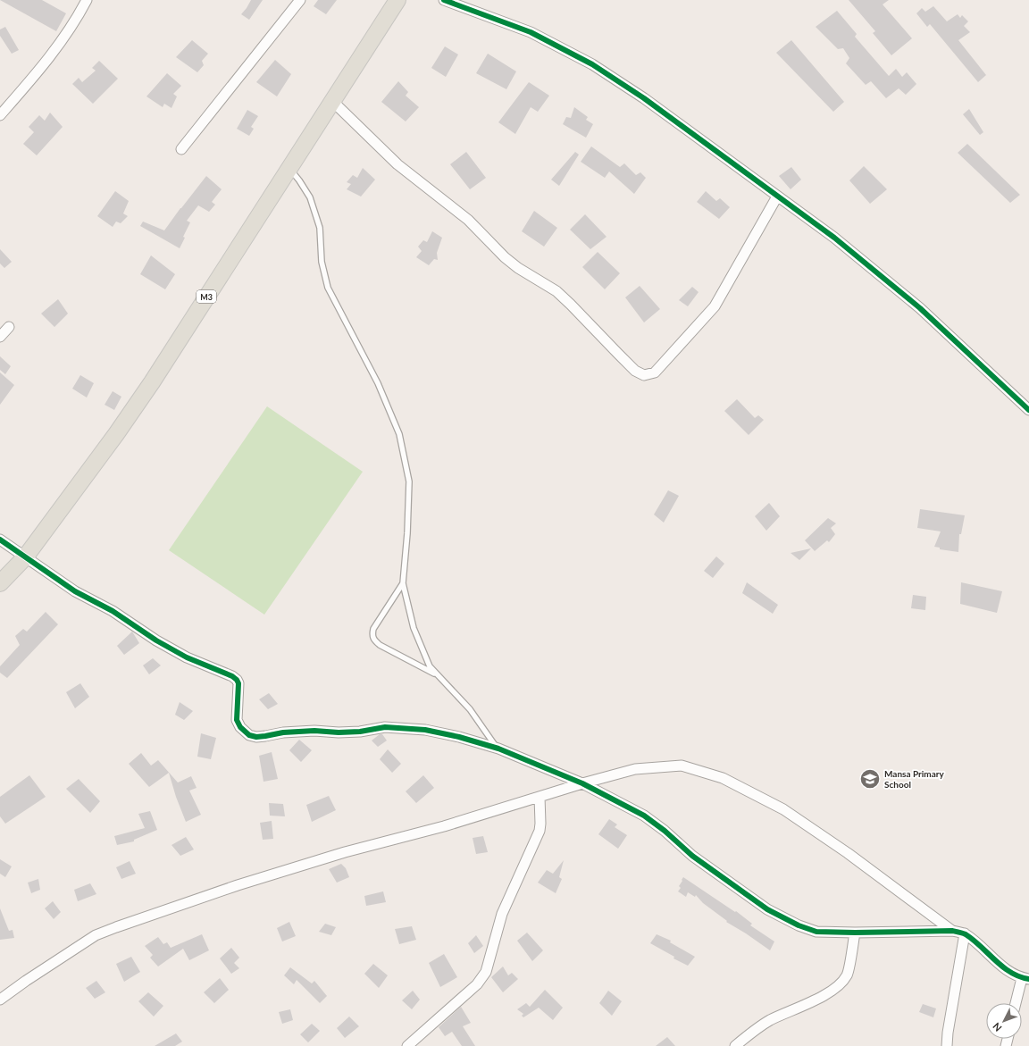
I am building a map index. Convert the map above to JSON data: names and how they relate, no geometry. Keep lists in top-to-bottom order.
{
  "streets": {
    "main road": ["M3"]
  },
  "places": {
    "school or university": ["Mansa Primary School"]
  },
  "north": "bottom left"
}
